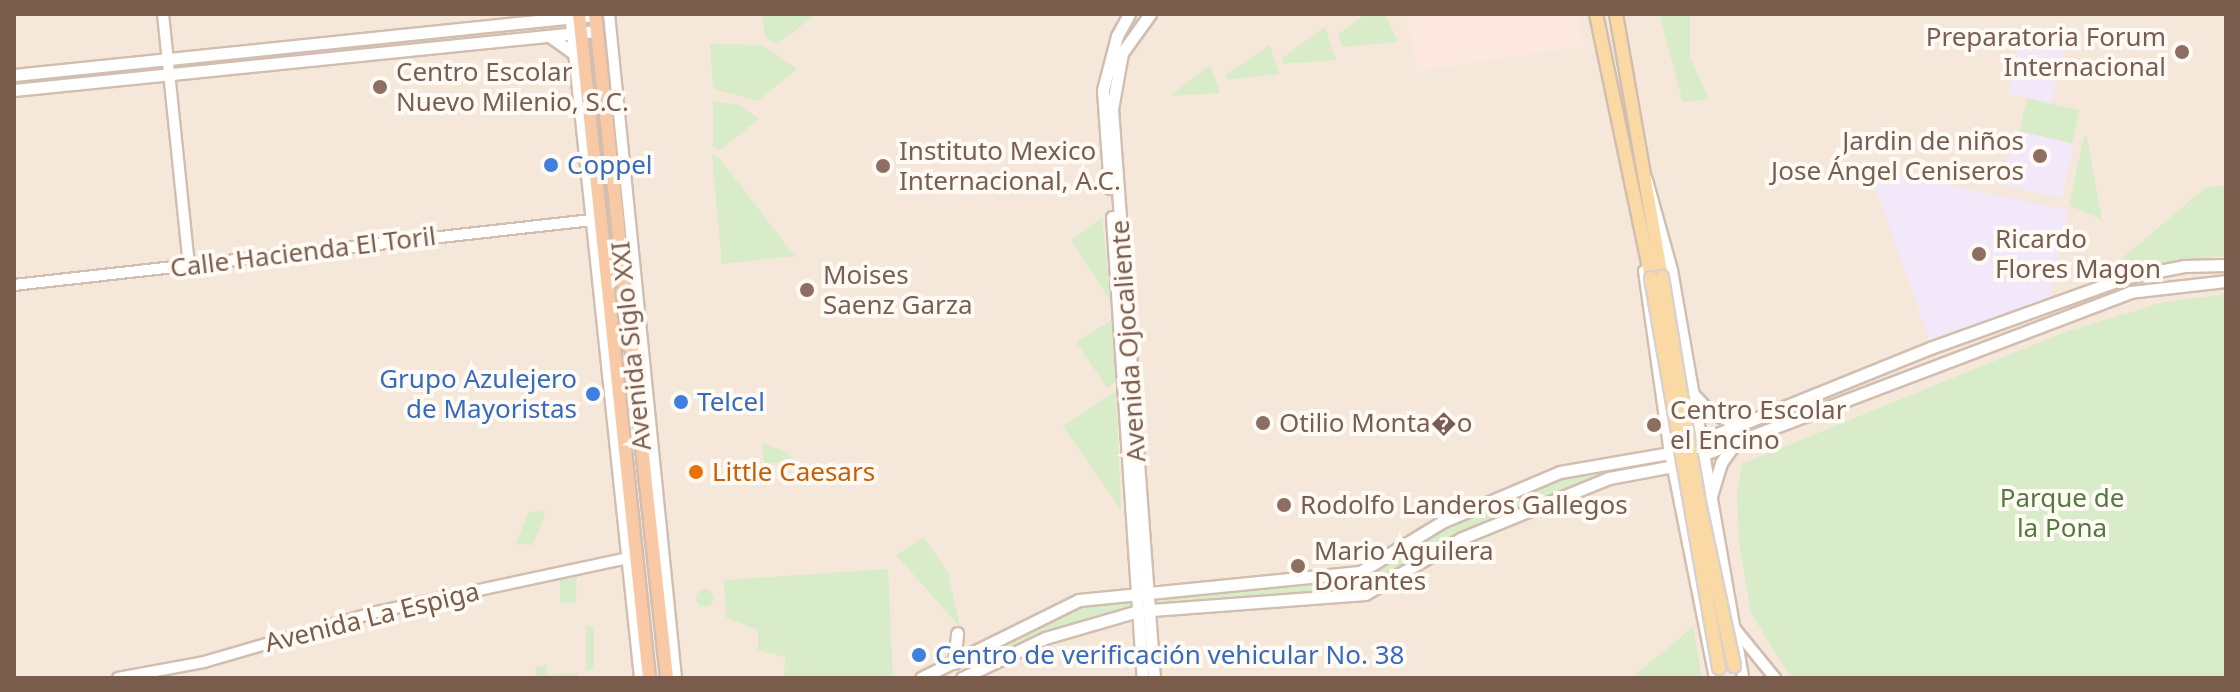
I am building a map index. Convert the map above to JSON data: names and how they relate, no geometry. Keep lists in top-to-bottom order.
{
  "streets": {
    "highway": ["Avenida Siglo XXI"],
    "main road": ["Avenida Ojocaliente"],
    "street": ["Calle Hacienda El Toril", "Avenida La Espiga"]
  },
  "crossings": [
    ["Calle Hacienda El Toril", "Avenida Siglo XXI"],
    ["Avenida Siglo XXI", "Avenida La Espiga"]
  ],
  "parks": ["Parque de la Pona"],
  "places": [
    "Preparatoria Forum Internacional",
    "Centro Escolar Nuevo Milenio, S.C.",
    "Jardin de niños Jose Ángel Ceniseros",
    "Coppel",
    "Instituto Mexico Internacional, A.C.",
    "Ricardo Flores Magon",
    "Moises Saenz Garza",
    "Grupo Azulejero de Mayoristas",
    "Telcel",
    "Otilio Monta�o",
    "Centro Escolar el Encino",
    "Little Caesars",
    "Rodolfo Landeros Gallegos",
    "Mario Aguilera Dorantes",
    "Centro de verificación vehicular No. 38"
  ]
}
